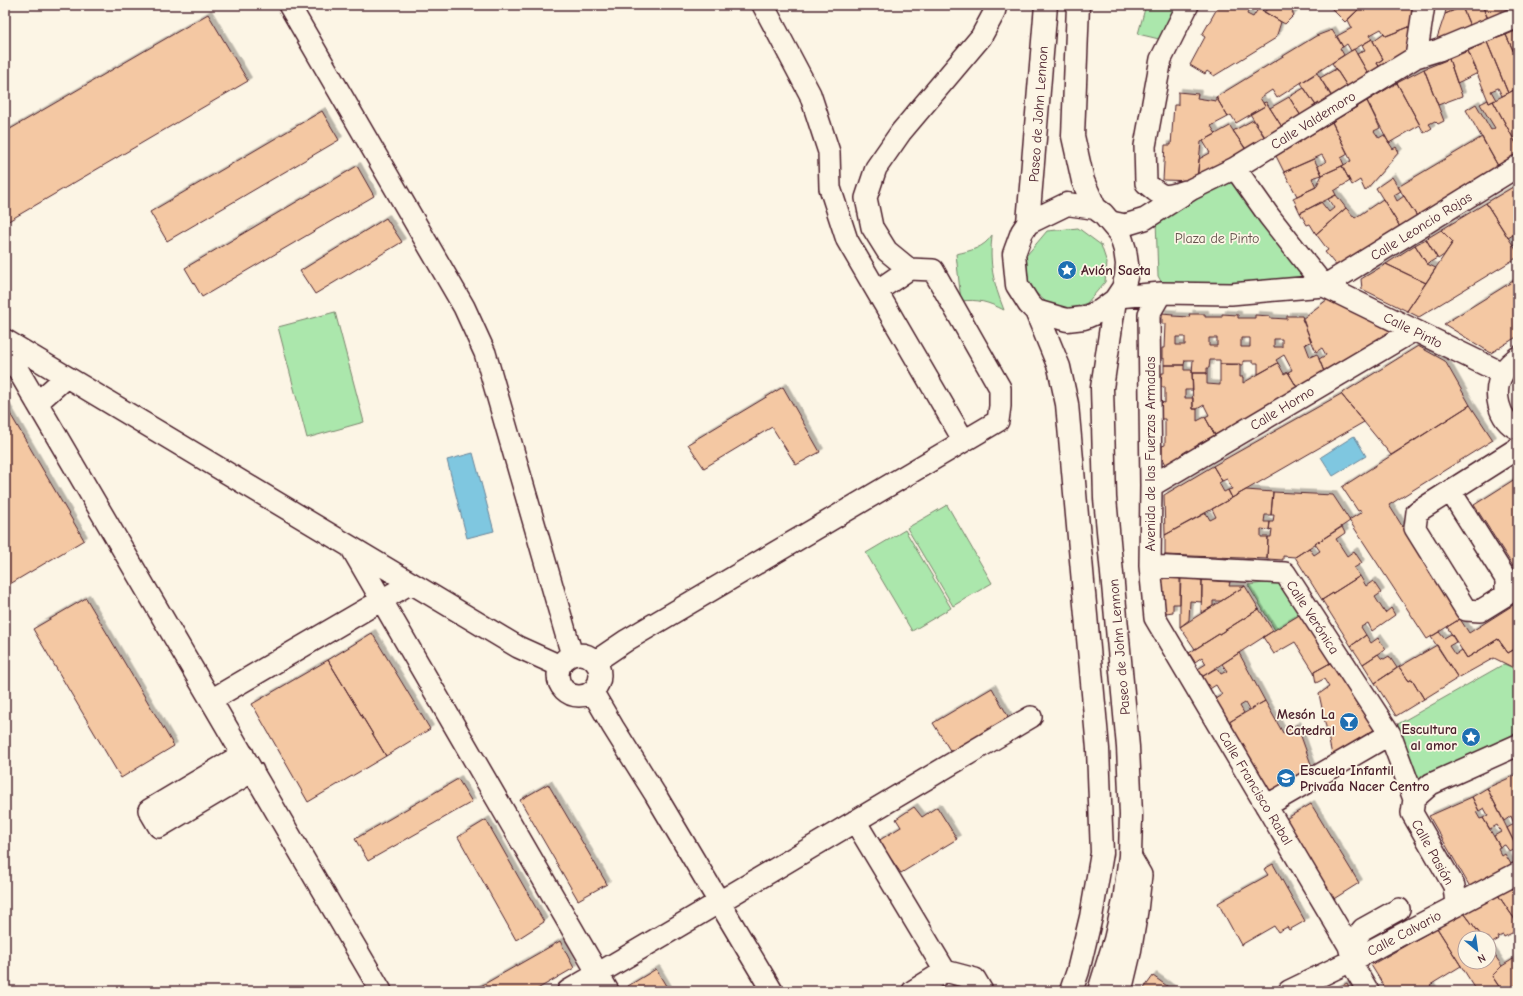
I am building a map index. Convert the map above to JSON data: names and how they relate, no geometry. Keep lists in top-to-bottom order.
{
  "streets": {
    "highway": ["Paseo de John Lennon"],
    "street": [
      "Calle Valdemoro",
      "Calle Leoncio Rojas",
      "Calle Pinto",
      "Calle Horno",
      "Avenida de las Fuerzas Armadas",
      "Calle Verónica",
      "Calle Francisco Rabal",
      "Calle Pasión",
      "Calle Calvario"
    ]
  },
  "crossings": [
    ["Paseo de John Lennon", "Calle Valdemoro"],
    ["Calle Leoncio Rojas", "Calle Pinto"],
    ["Calle Pinto", "Calle Horno"],
    ["Calle Horno", "Avenida de las Fuerzas Armadas"],
    ["Avenida de las Fuerzas Armadas", "Calle Verónica"],
    ["Avenida de las Fuerzas Armadas", "Calle Francisco Rabal"],
    ["Calle Verónica", "Calle Pasión"],
    ["Calle Francisco Rabal", "Calle Calvario"],
    ["Calle Pasión", "Calle Calvario"]
  ],
  "parks": ["Plaza de Pinto"],
  "places": {
    "place": ["Avión Saeta", "Escultura al amor"],
    "bar": ["Mesón La Catedral"],
    "school or university": ["Escuela Infantil Privada Nacer Centro"]
  },
  "north": "bottom right"
}
